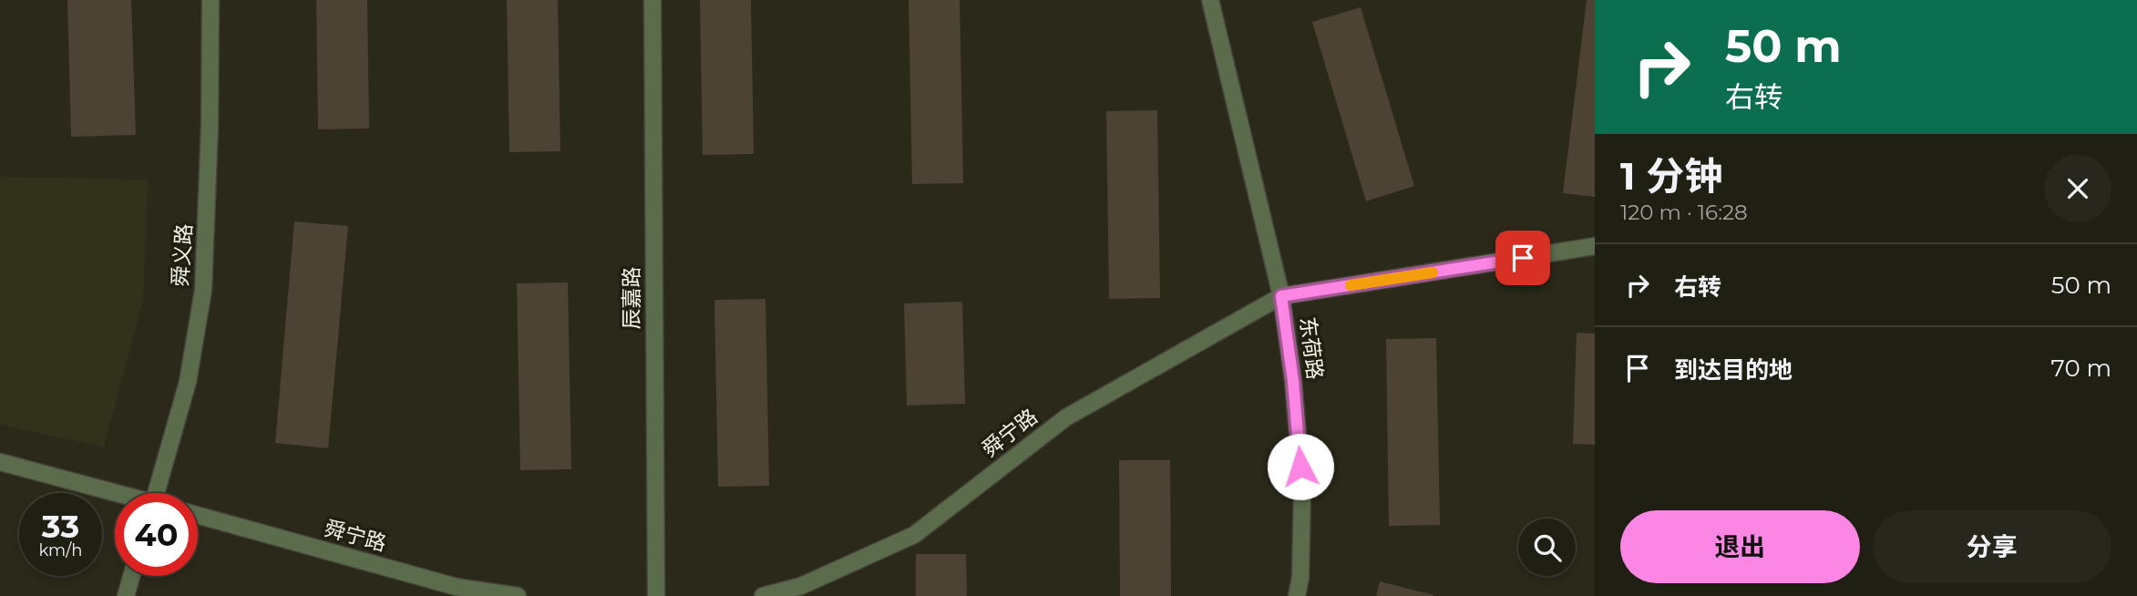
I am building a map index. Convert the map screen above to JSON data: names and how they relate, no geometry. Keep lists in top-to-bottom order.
{
  "streets": {
    "street": [
      "舜义路",
      "辰嘉路",
      "东荷路",
      "舜宁路"
    ]
  },
  "crossings": [
    ["东荷路", "舜宁路"]
  ],
  "page": {
    "turn": ["50 m", "右转"],
    "heading": ["1 分钟", "120 m · 16:28"],
    "list": [
      {
        "name": "右转",
        "value": "50 m"
      },
      {
        "name": "到达目的地",
        "value": "70 m"
      }
    ],
    "speed": "33 km/h",
    "limit": "40",
    "buttons": ["退出", "分享"]
  }
}
